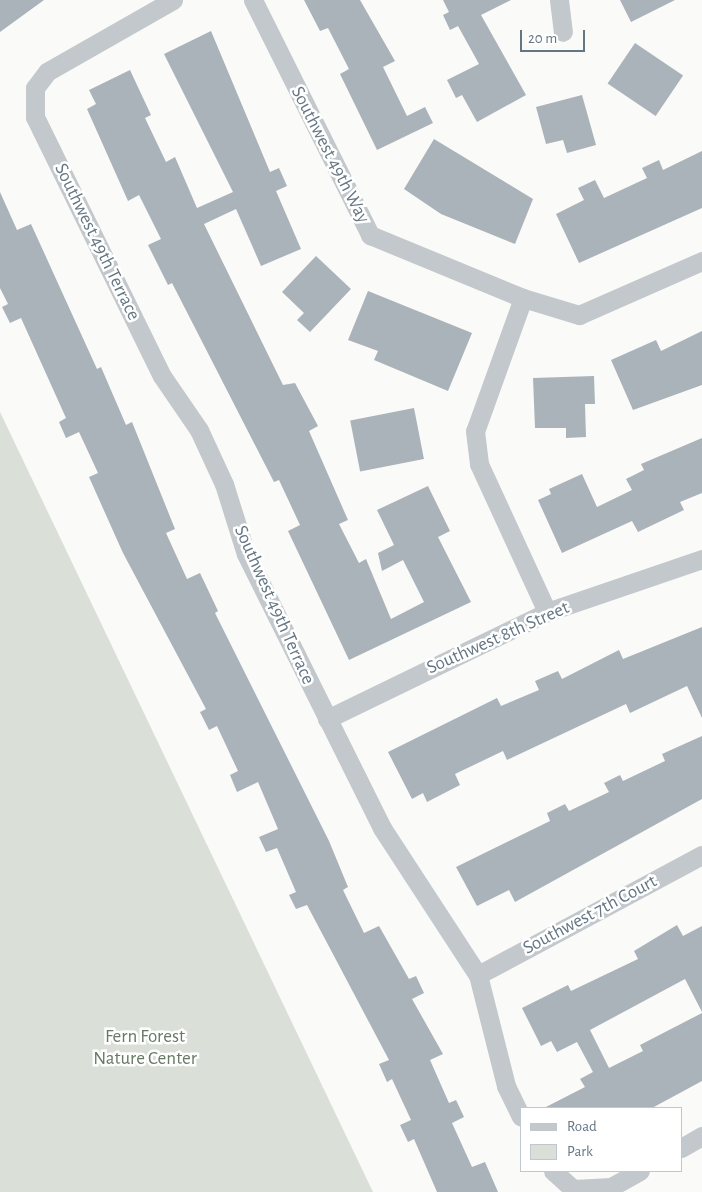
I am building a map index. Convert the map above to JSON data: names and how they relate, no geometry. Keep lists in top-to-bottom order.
{
  "streets": {
    "street": [
      "Southwest 49th Way",
      "Southwest 49th Terrace",
      "Southwest 8th Street",
      "Southwest 7th Court"
    ]
  },
  "crossings": [
    ["Southwest 49th Terrace", "Southwest 8th Street"],
    ["Southwest 49th Terrace", "Southwest 7th Court"]
  ],
  "parks": ["Fern Forest Nature Center"],
  "legend": ["Road", "Park"],
  "scale_bar": "20 m"
}
